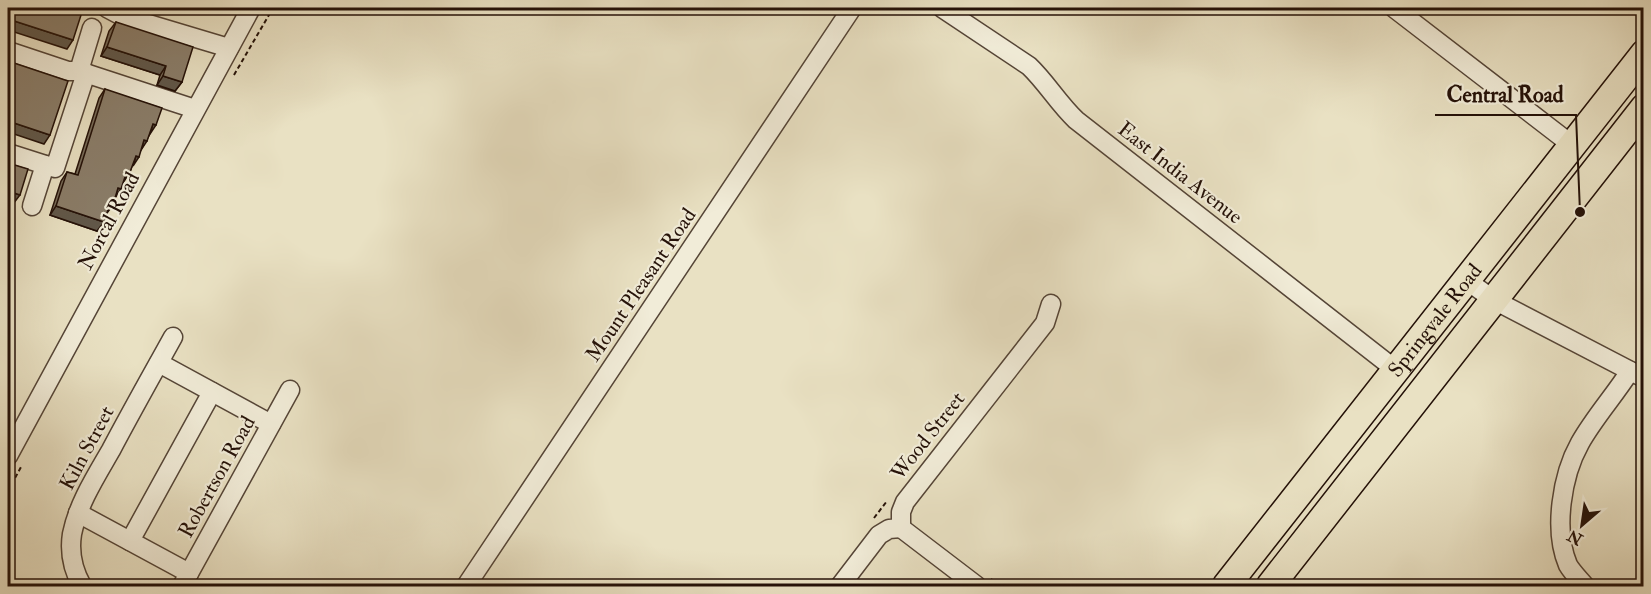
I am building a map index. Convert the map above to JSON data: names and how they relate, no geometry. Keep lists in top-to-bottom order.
{
  "streets": {
    "highway": ["Springvale Road"],
    "street": [
      "East India Avenue",
      "Norcal Road",
      "Mount Pleasant Road",
      "Wood Street",
      "Kiln Street",
      "Robertson Road"
    ]
  },
  "crossings": [
    ["East India Avenue", "Springvale Road"]
  ],
  "places": ["Central Road"],
  "north": "bottom left"
}
